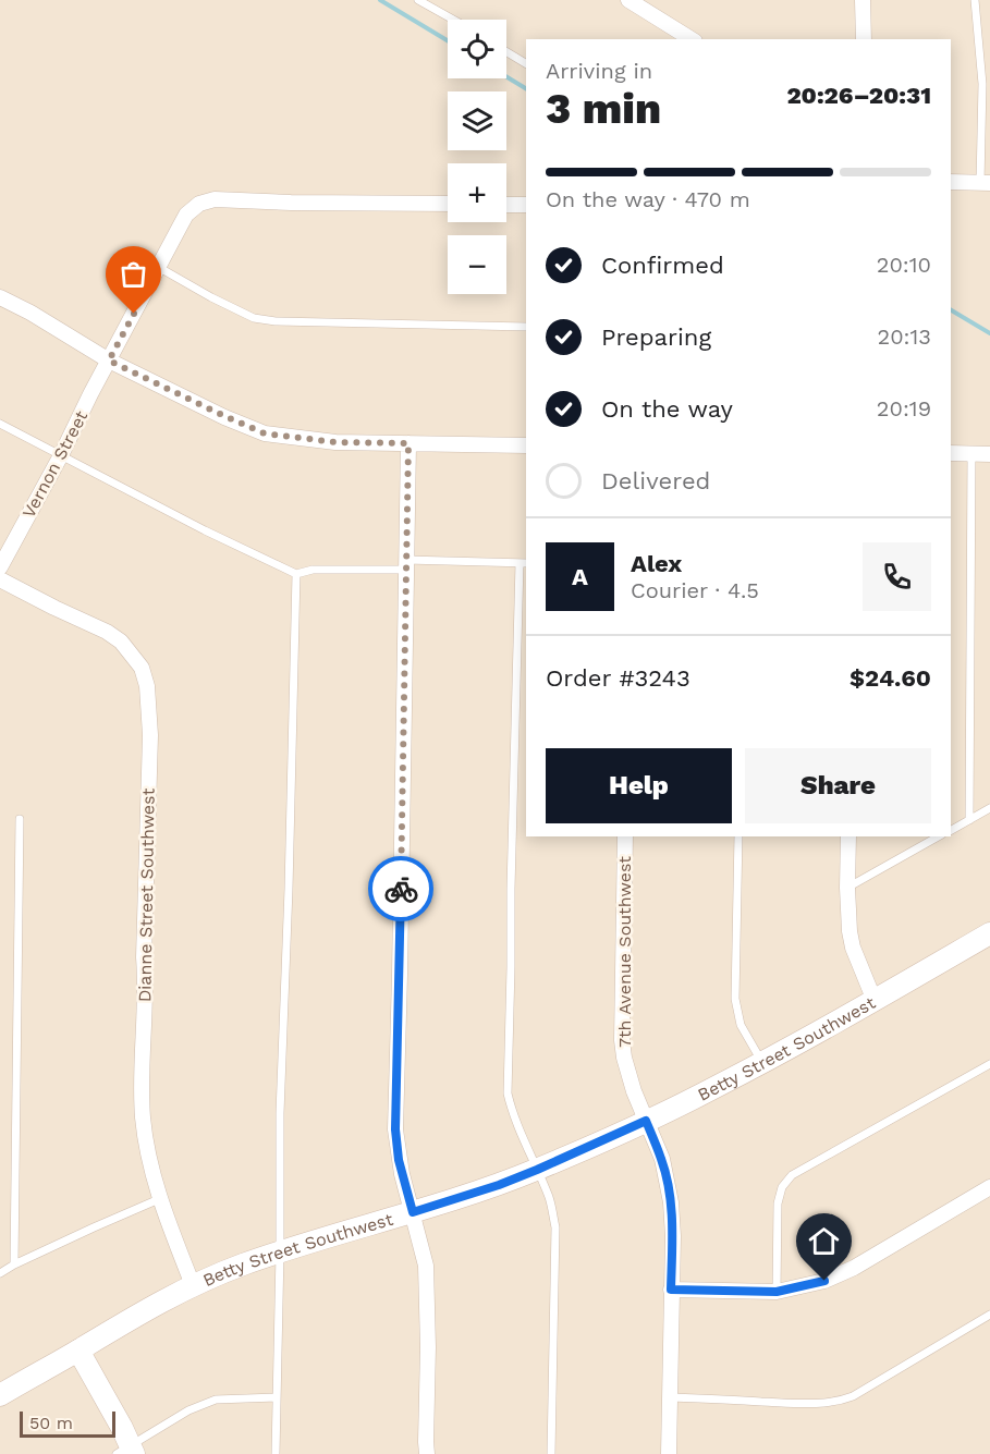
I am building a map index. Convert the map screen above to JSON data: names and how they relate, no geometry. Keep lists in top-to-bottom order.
{
  "streets": {
    "street": [
      "Vernon Street",
      "Dianne Street Southwest",
      "7th Avenue Southwest",
      "Betty Street Southwest"
    ]
  },
  "crossings": [
    ["Dianne Street Southwest", "Betty Street Southwest"],
    ["7th Avenue Southwest", "Betty Street Southwest"]
  ],
  "scale_bar": "50 m",
  "page": {
    "map_buttons": ["+", "−"],
    "heading": ["3 min", "Arriving in", "20:26–20:31"],
    "panel": [
      "Alex",
      "Courier · 4.5",
      "Order #3243",
      "$24.60"
    ],
    "bar": "On the way · 470 m",
    "list": [
      ["Confirmed", "20:10"],
      ["Preparing", "20:13"],
      ["On the way", "20:19"],
      "Delivered"
    ],
    "round": "A",
    "buttons": ["Help", "Share"],
    "scale": "50 m"
  }
}
